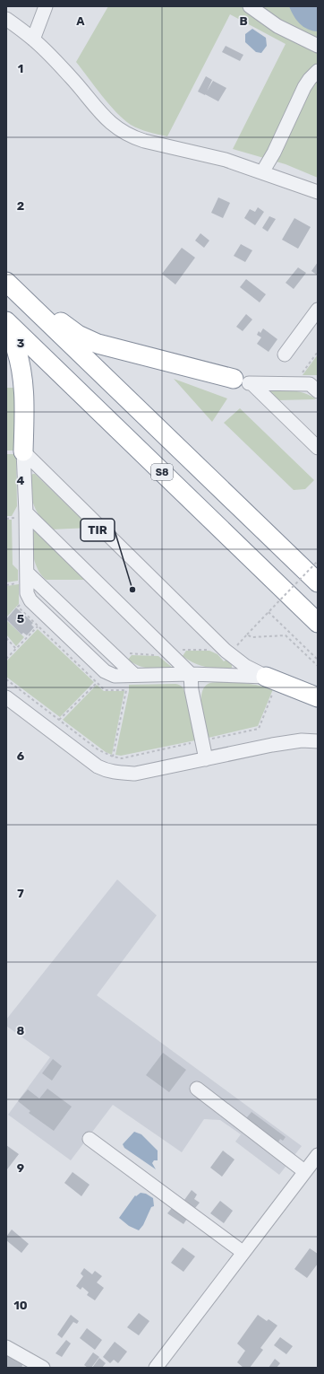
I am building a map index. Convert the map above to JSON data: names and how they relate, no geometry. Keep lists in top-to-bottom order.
{
  "streets": {
    "highway": ["S8"]
  },
  "places": ["TIR"],
  "grid": {
    "columns": ["A", "B"],
    "rows": [
      "1",
      "2",
      "3",
      "4",
      "5",
      "6",
      "7",
      "8",
      "9",
      "10"
    ]
  }
}
